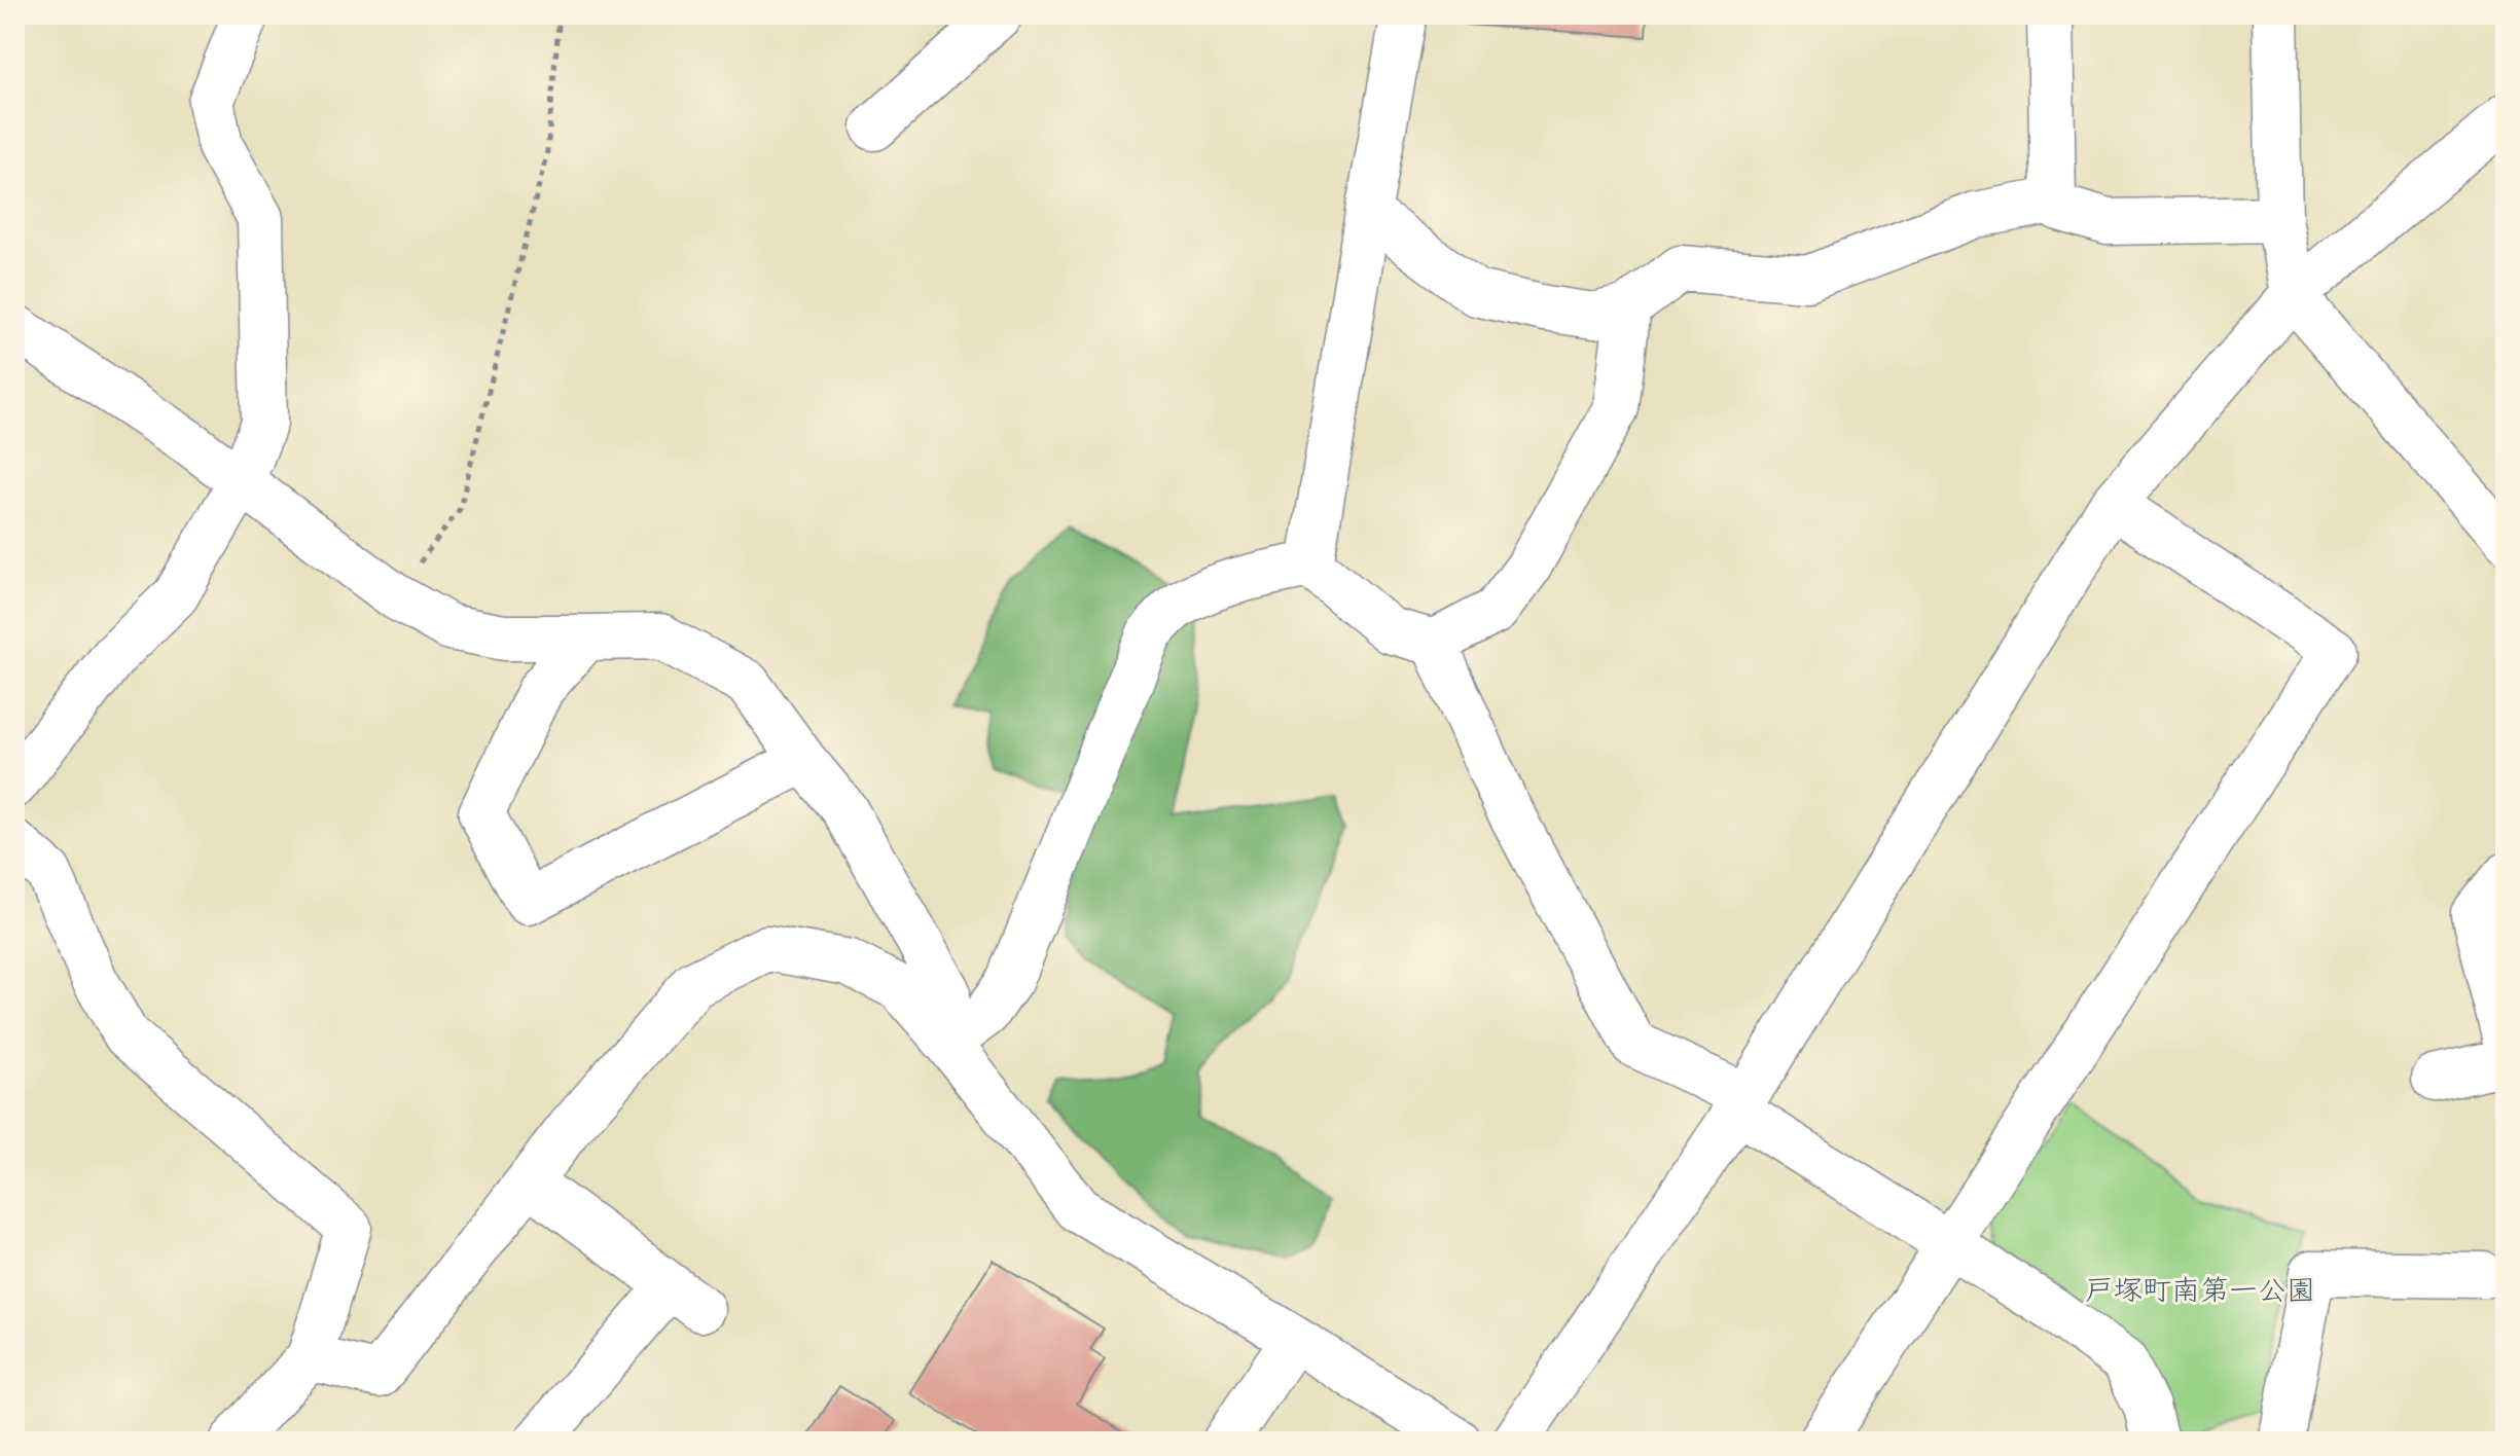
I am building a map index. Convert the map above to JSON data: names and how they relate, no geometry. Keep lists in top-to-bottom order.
{
  "parks": ["戸塚町南第一公園"]
}
